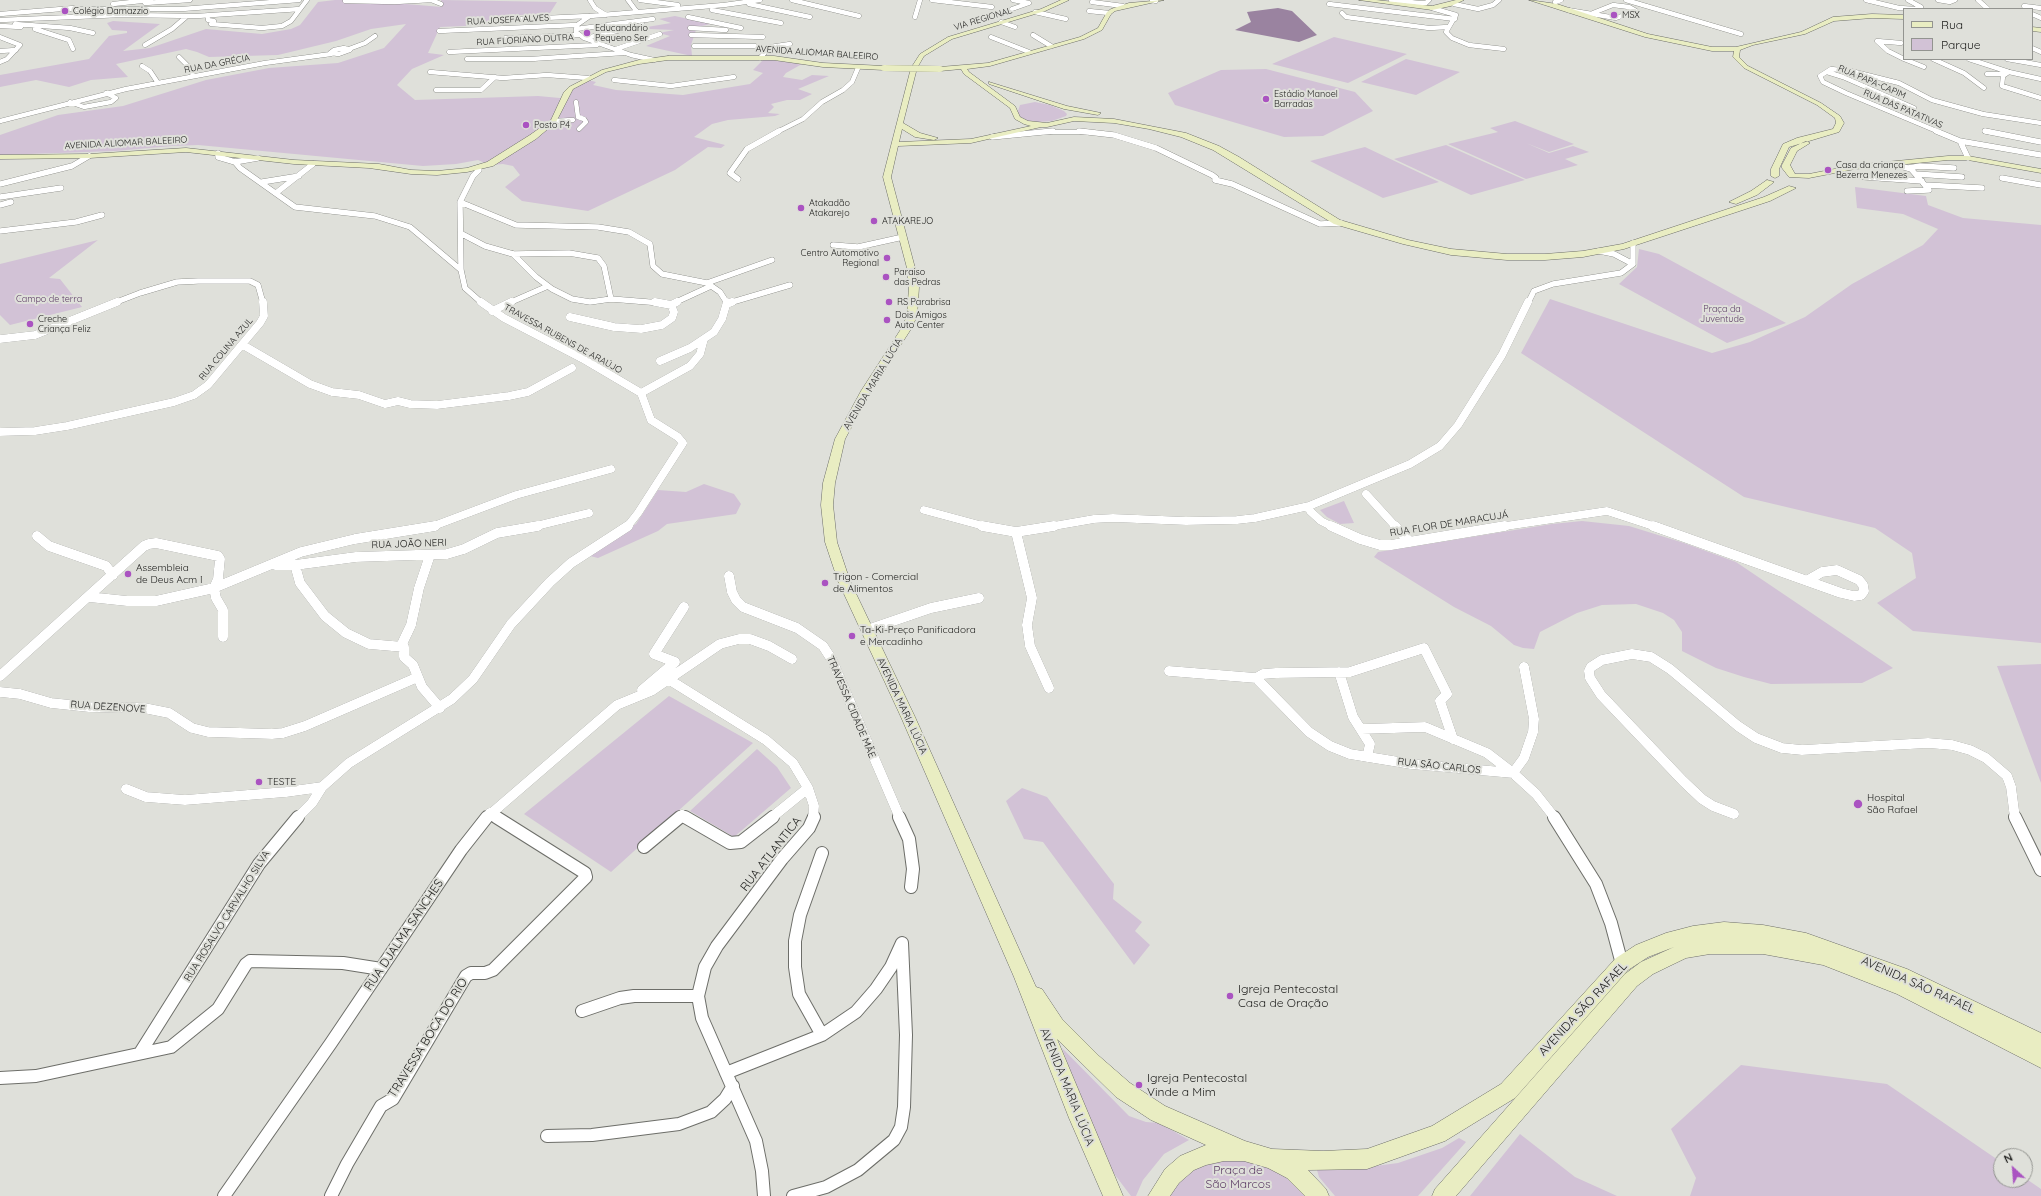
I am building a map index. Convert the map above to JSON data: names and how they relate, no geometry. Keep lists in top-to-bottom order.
{
  "streets": {
    "main road": [
      "VIA REGIONAL",
      "AVENIDA ALIOMAR BALEEIRO",
      "AVENIDA MARIA LÚCIA",
      "AVENIDA SÃO RAFAEL"
    ],
    "street": [
      "RUA JOSEFA ALVES",
      "RUA FLORIANO DUTRA",
      "RUA DA GRÉCIA",
      "RUA PAPA-CAPIM",
      "RUA DAS PATATIVAS",
      "TRAVESSA RUBENS DE ARAÚJO",
      "RUA COLINA AZUL",
      "RUA FLOR DE MARACUJÁ",
      "RUA JOÃO NERI",
      "RUA DEZENOVE",
      "TRAVESSA CIDADE MÃE",
      "RUA SÃO CARLOS",
      "RUA ATLANTICA",
      "RUA ROSALVO CARVALHO SILVA",
      "RUA DJALMA SANCHES",
      "TRAVESSA BOCA DO RIO"
    ]
  },
  "crossings": [
    ["VIA REGIONAL", "AVENIDA MARIA LÚCIA"],
    ["AVENIDA ALIOMAR BALEEIRO", "TRAVESSA RUBENS DE ARAÚJO"],
    ["RUA PAPA-CAPIM", "RUA DAS PATATIVAS"],
    ["TRAVESSA RUBENS DE ARAÚJO", "RUA ROSALVO CARVALHO SILVA"],
    ["RUA ATLANTICA", "RUA DJALMA SANCHES"],
    ["RUA DJALMA SANCHES", "TRAVESSA BOCA DO RIO"]
  ],
  "parks": ["Campo de terra", "Praça da Juventude", "Praça de São Marcos"],
  "places": [
    "Colégio Damazzio",
    "MSX",
    "Educandário Pequeno Ser",
    "Estádio Manoel Barradas",
    "Posto P4",
    "Casa da criança Bezerra Menezes",
    "Atakadão Atakarejo",
    "ATAKAREJO",
    "Centro Automotivo Regional",
    "Paraiso das Pedras",
    "RS Parabrisa",
    "Dois Amigos Auto Center",
    "Creche Criança Feliz",
    "Assembleia de Deus Acm I",
    "Trigon - Comercial de Alimentos",
    "Ta-Ki-Preço Panificadora e Mercadinho",
    "TESTE",
    "Hospital São Rafael",
    "Igreja Pentecostal Casa de Oração",
    "Igreja Pentecostal Vinde a Mim"
  ],
  "legend": ["Rua", "Parque"],
  "north": "top left"
}
